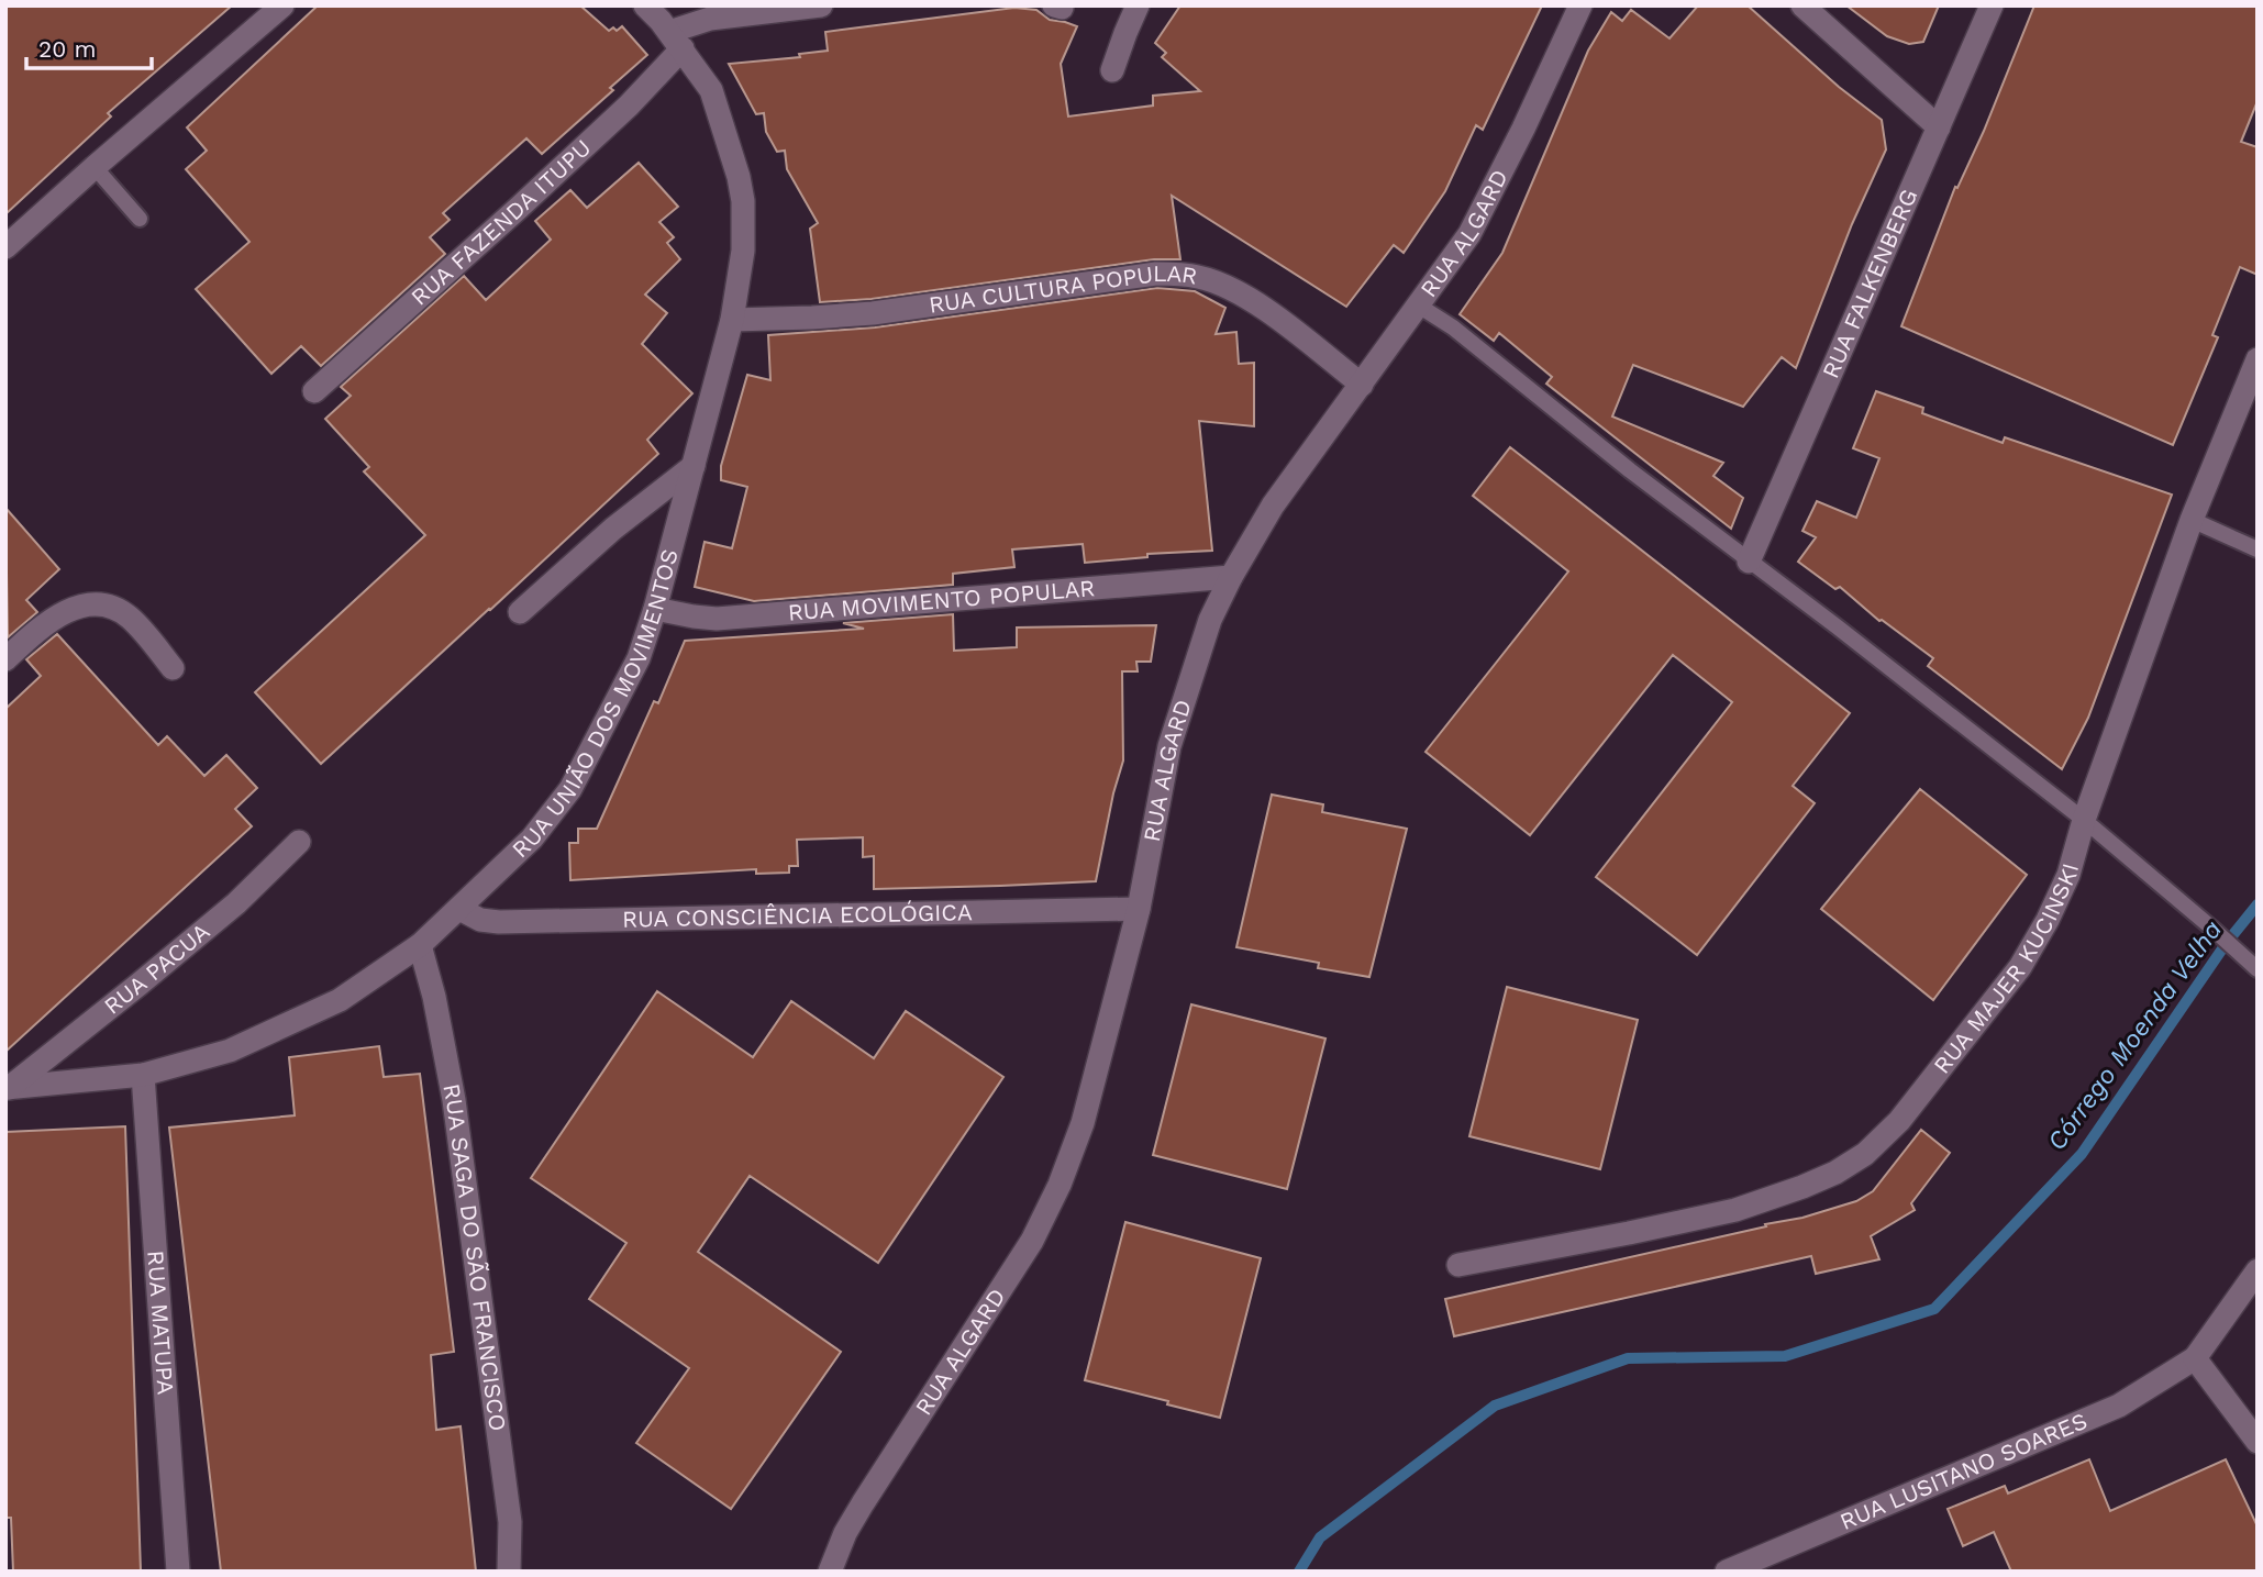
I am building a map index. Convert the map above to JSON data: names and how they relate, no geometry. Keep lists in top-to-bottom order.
{
  "streets": {
    "street": [
      "RUA FAZENDA ITUPU",
      "RUA ALGARD",
      "RUA FALKENBERG",
      "RUA CULTURA POPULAR",
      "RUA MOVIMENTO POPULAR",
      "RUA UNIÃO DOS MOVIMENTOS",
      "RUA CONSCIÊNCIA ECOLÓGICA",
      "RUA MAJER KUCINSKI",
      "RUA PACUA",
      "RUA SAGA DO SÃO FRANCISCO",
      "RUA MATUPA",
      "RUA LUSITANO SOARES"
    ]
  },
  "crossings": [
    ["RUA FAZENDA ITUPU", "RUA UNIÃO DOS MOVIMENTOS"],
    ["RUA ALGARD", "RUA CULTURA POPULAR"],
    ["RUA ALGARD", "RUA MOVIMENTO POPULAR"],
    ["RUA ALGARD", "RUA CONSCIÊNCIA ECOLÓGICA"],
    ["RUA CULTURA POPULAR", "RUA UNIÃO DOS MOVIMENTOS"],
    ["RUA MOVIMENTO POPULAR", "RUA UNIÃO DOS MOVIMENTOS"],
    ["RUA UNIÃO DOS MOVIMENTOS", "RUA CONSCIÊNCIA ECOLÓGICA"],
    ["RUA UNIÃO DOS MOVIMENTOS", "RUA PACUA"],
    ["RUA UNIÃO DOS MOVIMENTOS", "RUA SAGA DO SÃO FRANCISCO"],
    ["RUA UNIÃO DOS MOVIMENTOS", "RUA MATUPA"]
  ],
  "water": ["Córrego Moenda Velha"],
  "scale_bar": "20 m"
}
